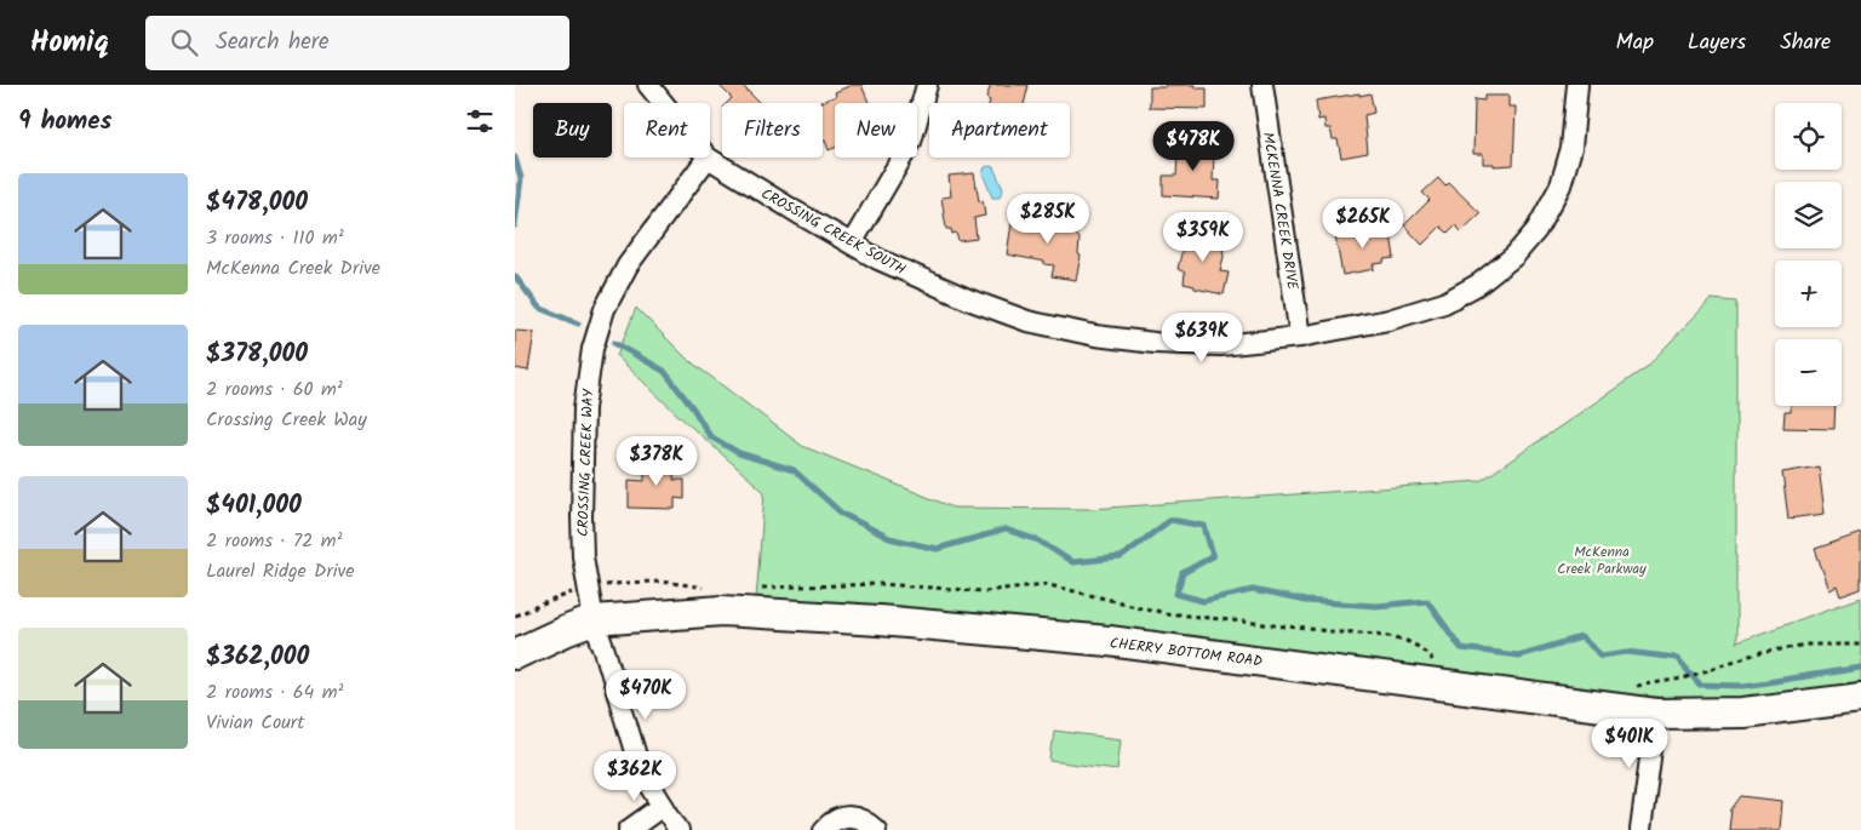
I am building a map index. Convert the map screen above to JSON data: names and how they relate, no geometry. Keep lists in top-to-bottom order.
{
  "streets": {
    "main road": ["CHERRY BOTTOM ROAD"],
    "street": ["MCKENNA CREEK DRIVE", "CROSSING CREEK SOUTH", "CROSSING CREEK WAY"]
  },
  "crossings": [
    ["MCKENNA CREEK DRIVE", "CROSSING CREEK SOUTH"],
    ["CROSSING CREEK SOUTH", "CROSSING CREEK WAY"],
    ["CROSSING CREEK WAY", "CHERRY BOTTOM ROAD"]
  ],
  "parks": ["McKenna Creek Parkway"],
  "page": {
    "header": "Homiq",
    "search": "Search here",
    "nav": ["Map", "Layers", "Share"],
    "heading": "9 homes",
    "map_buttons": ["+", "−"],
    "chip": [
      "Buy",
      "Rent",
      "Filters",
      "New",
      "Apartment"
    ],
    "price": [
      "$478K",
      "$285K",
      "$265K",
      "$359K",
      "$639K",
      "$378K",
      "$470K",
      "$401K",
      "$362K"
    ],
    "list": [
      {
        "name": "$478,000",
        "note": "3 rooms · 110 m² · McKenna Creek Drive"
      },
      {
        "name": "$378,000",
        "note": "2 rooms · 60 m² · Crossing Creek Way"
      },
      {
        "name": "$401,000",
        "note": "2 rooms · 72 m² · Laurel Ridge Drive"
      },
      {
        "name": "$362,000",
        "note": "2 rooms · 64 m² · Vivian Court"
      }
    ]
  }
}
